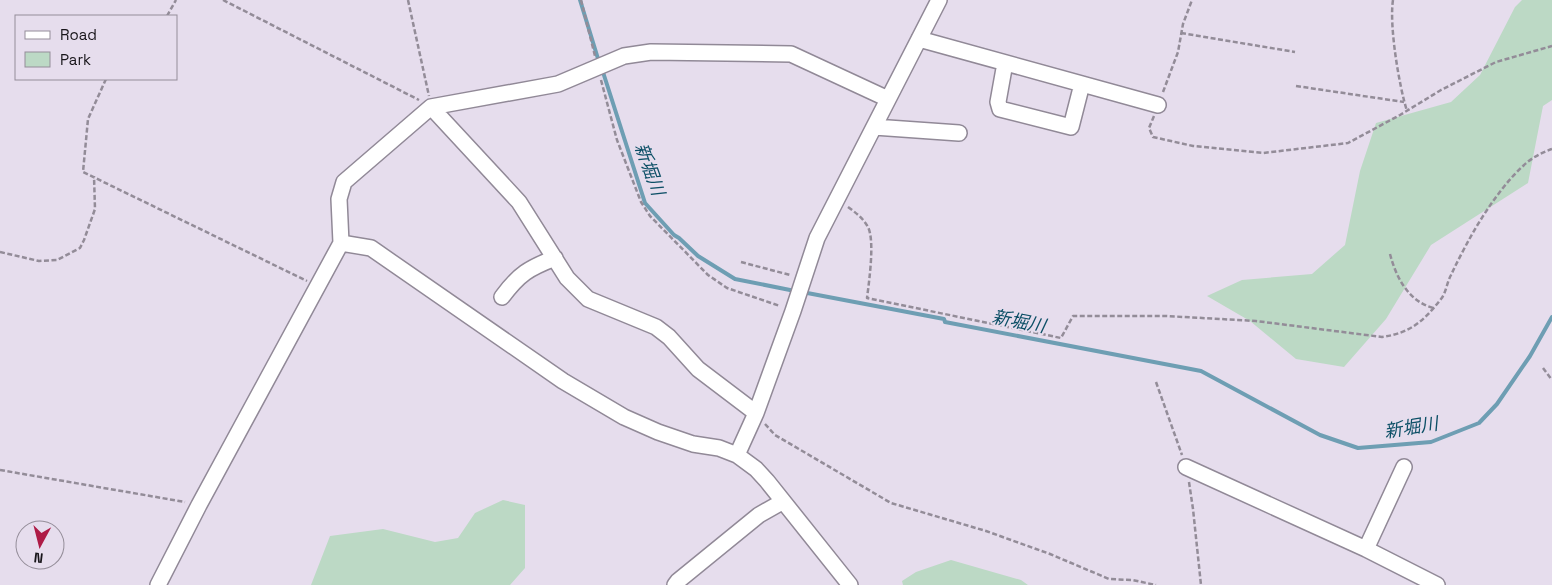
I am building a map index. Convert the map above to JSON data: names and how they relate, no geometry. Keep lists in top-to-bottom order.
{
  "water": ["新堀川"],
  "legend": ["Road", "Park"],
  "north": "bottom"
}
